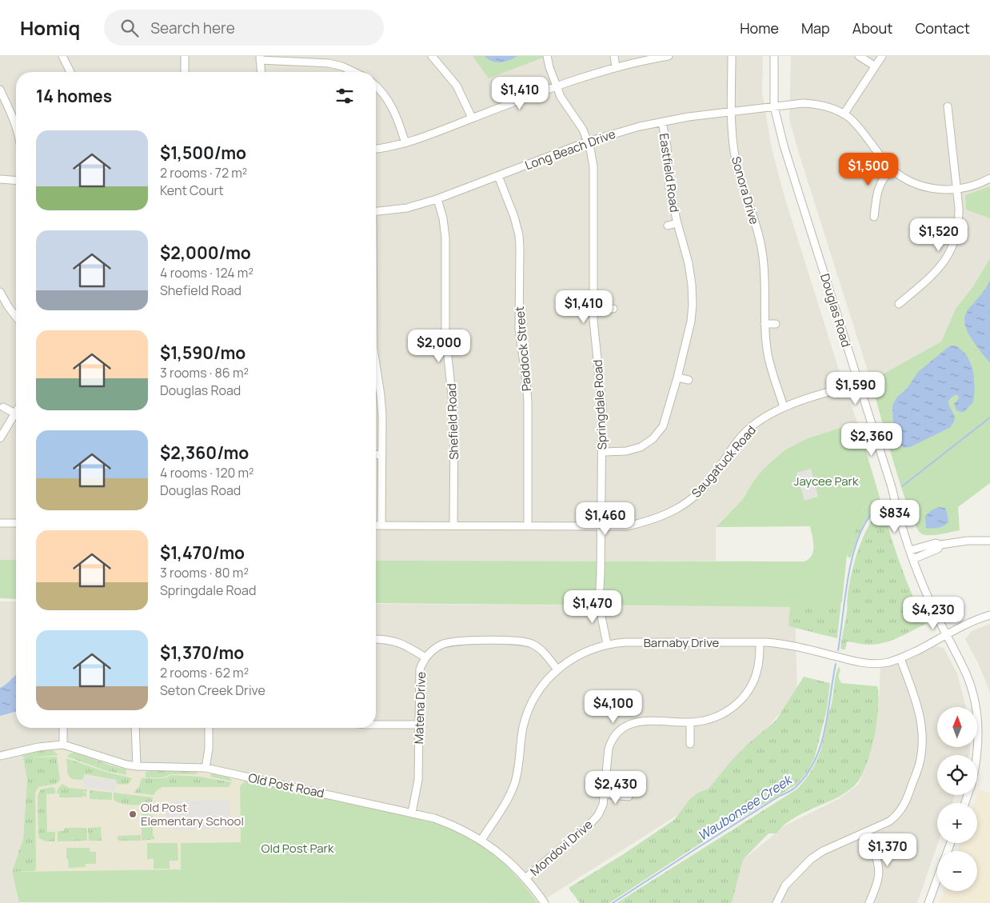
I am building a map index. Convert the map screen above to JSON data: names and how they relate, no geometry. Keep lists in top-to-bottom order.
{
  "streets": {
    "street": [
      "Long Beach Drive",
      "Eastfield Road",
      "Sonora Drive",
      "Douglas Road",
      "Paddock Street",
      "Springdale Road",
      "Shefield Road",
      "Saugatuck Road",
      "Barnaby Drive",
      "Matena Drive",
      "Old Post Road",
      "Mondovi Drive"
    ]
  },
  "crossings": [
    ["Long Beach Drive", "Eastfield Road"],
    ["Long Beach Drive", "Sonora Drive"],
    ["Long Beach Drive", "Douglas Road"],
    ["Long Beach Drive", "Paddock Street"],
    ["Long Beach Drive", "Springdale Road"],
    ["Long Beach Drive", "Shefield Road"],
    ["Eastfield Road", "Springdale Road"],
    ["Sonora Drive", "Saugatuck Road"],
    ["Douglas Road", "Saugatuck Road"],
    ["Douglas Road", "Barnaby Drive"],
    ["Paddock Street", "Saugatuck Road"],
    ["Springdale Road", "Saugatuck Road"],
    ["Springdale Road", "Barnaby Drive"],
    ["Shefield Road", "Saugatuck Road"],
    ["Barnaby Drive", "Matena Drive"],
    ["Barnaby Drive", "Old Post Road"],
    ["Barnaby Drive", "Mondovi Drive"],
    ["Matena Drive", "Old Post Road"],
    ["Old Post Road", "Mondovi Drive"]
  ],
  "water": ["Waubonsee Creek"],
  "parks": ["Jaycee Park", "Old Post Park"],
  "places": ["Old Post Elementary School"],
  "north": "top",
  "page": {
    "header": "Homiq",
    "search": "Search here",
    "nav": [
      "Home",
      "Map",
      "About",
      "Contact"
    ],
    "heading": "14 homes",
    "price": [
      "$1,410",
      "$1,500",
      "$1,520",
      "$1,410",
      "$2,000",
      "$1,590",
      "$2,360",
      "$834",
      "$1,460",
      "$1,470",
      "$4,230",
      "$4,100",
      "$2,430",
      "$1,370"
    ],
    "list": [
      {
        "name": "$1,500/mo",
        "note": "2 rooms · 72 m² · Kent Court"
      },
      {
        "name": "$2,000/mo",
        "note": "4 rooms · 124 m² · Shefield Road"
      },
      {
        "name": "$1,590/mo",
        "note": "3 rooms · 86 m² · Douglas Road"
      },
      {
        "name": "$2,360/mo",
        "note": "4 rooms · 120 m² · Douglas Road"
      },
      {
        "name": "$1,470/mo",
        "note": "3 rooms · 80 m² · Springdale Road"
      },
      {
        "name": "$1,370/mo",
        "note": "2 rooms · 62 m² · Seton Creek Drive"
      }
    ],
    "map_buttons": ["+", "−"]
  }
}
